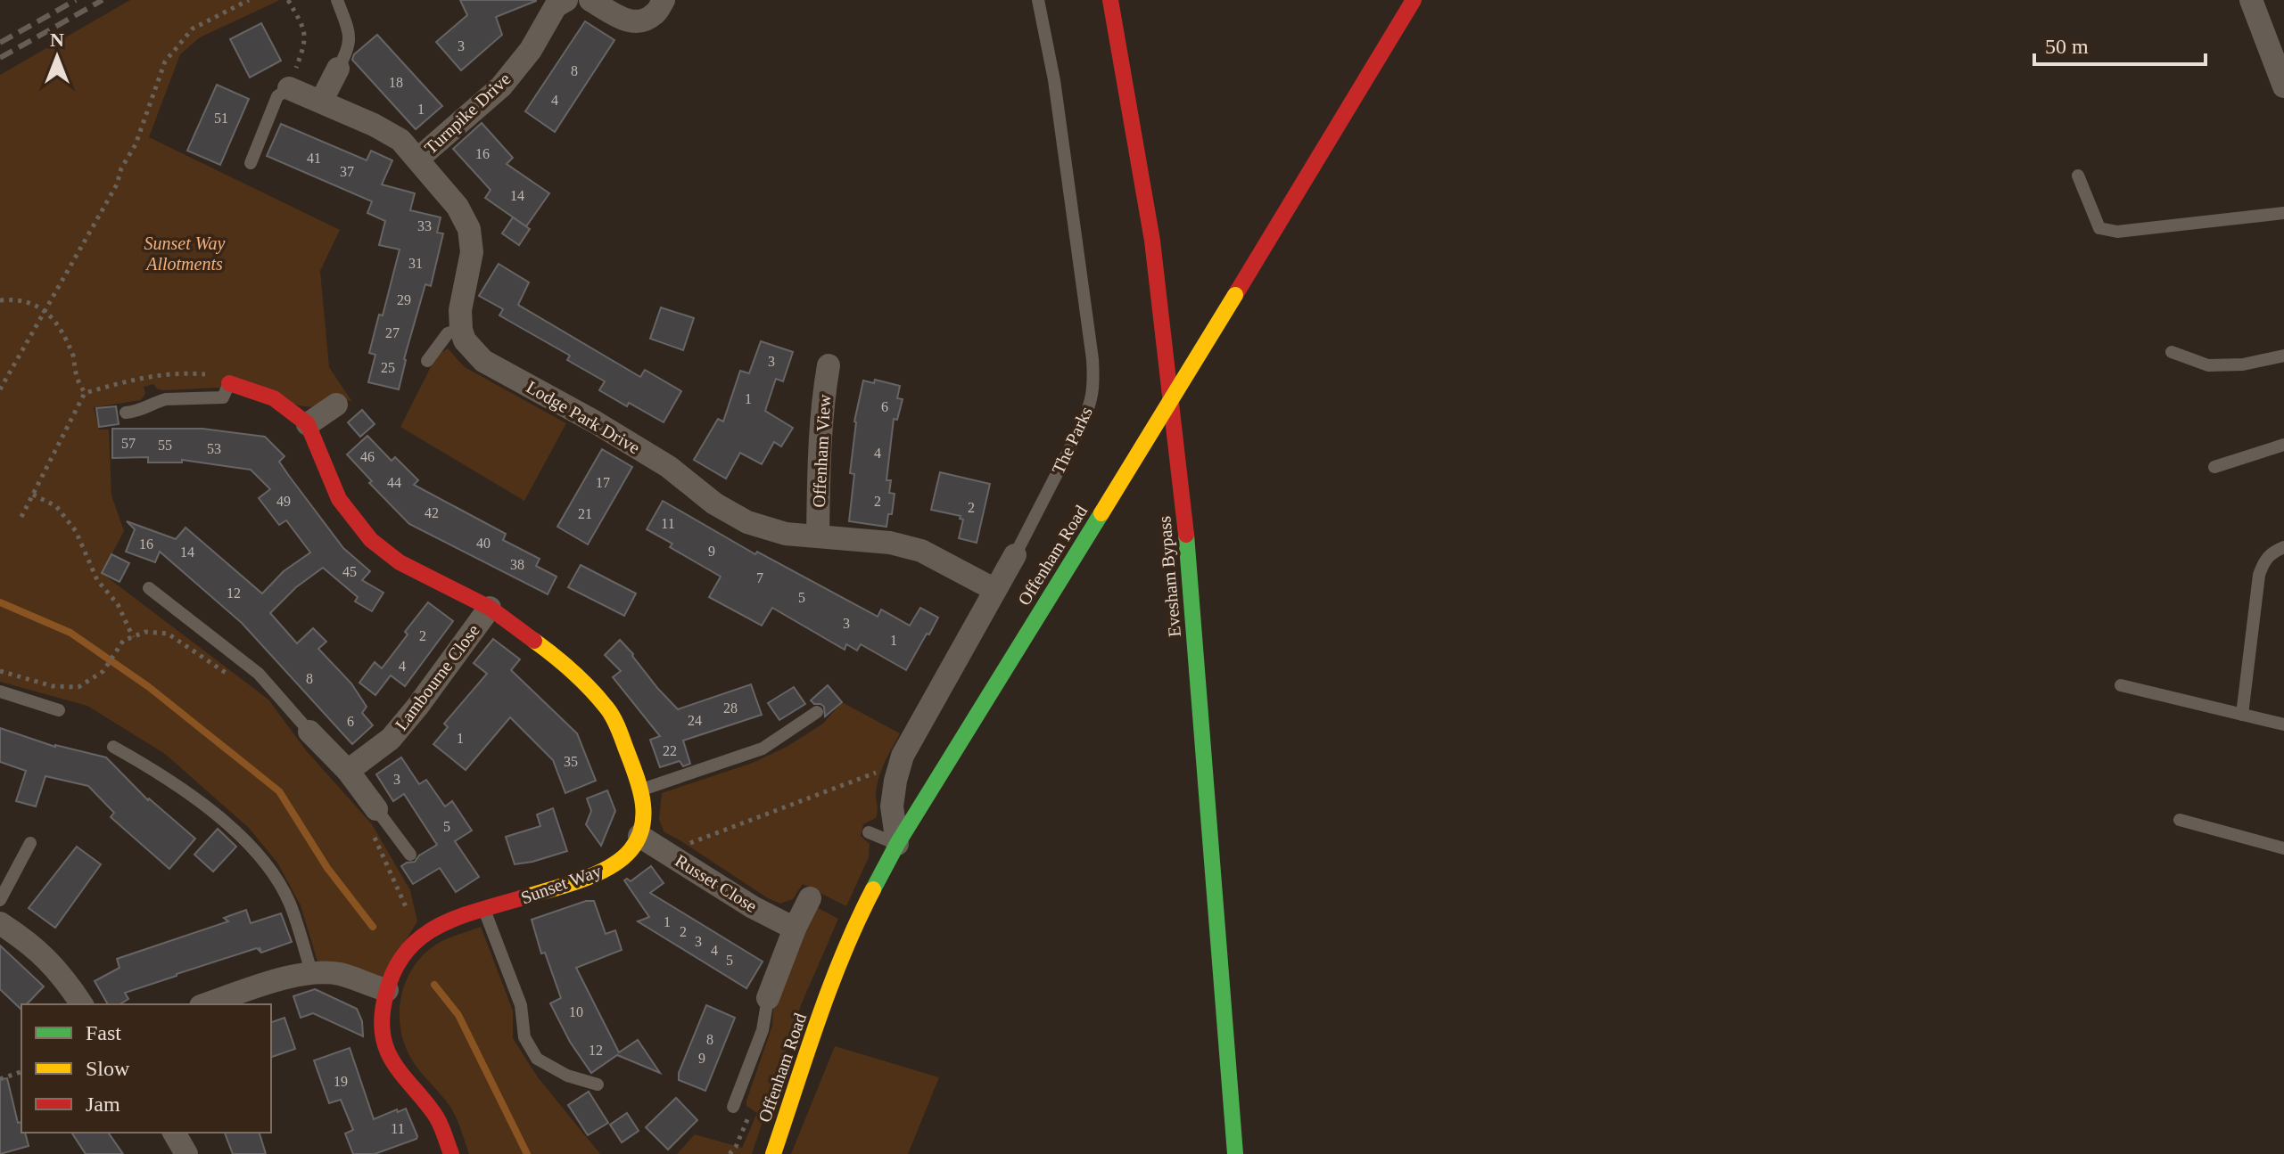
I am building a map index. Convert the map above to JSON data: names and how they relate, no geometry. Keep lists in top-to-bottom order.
{
  "streets": {
    "main road": ["Offenham Road", "Evesham Bypass", "Sunset Way"],
    "street": [
      "Turnpike Drive",
      "Lodge Park Drive",
      "The Parks",
      "Offenham View",
      "Lambourne Close",
      "Russet Close"
    ]
  },
  "crossings": [
    ["Lodge Park Drive", "The Parks"],
    ["Lodge Park Drive", "Offenham View"],
    ["The Parks", "Offenham Road"],
    ["Russet Close", "Sunset Way"]
  ],
  "parks": ["Sunset Way Allotments"],
  "house_numbers": [
    "3",
    "8",
    "18",
    "4",
    "1",
    "51",
    "16",
    "41",
    "37",
    "14",
    "33",
    "31",
    "29",
    "27",
    "3",
    "25",
    "1",
    "6",
    "57",
    "55",
    "53",
    "4",
    "46",
    "44",
    "17",
    "49",
    "2",
    "2",
    "42",
    "21",
    "11",
    "40",
    "16",
    "9",
    "14",
    "38",
    "45",
    "7",
    "12",
    "5",
    "3",
    "2",
    "1",
    "4",
    "8",
    "28",
    "24",
    "6",
    "1",
    "22",
    "35",
    "3",
    "5",
    "1",
    "2",
    "3",
    "4",
    "5",
    "10",
    "8",
    "12",
    "9",
    "19",
    "11"
  ],
  "legend": ["Fast", "Slow", "Jam"],
  "scale_bar": "50 m",
  "north": "top"
}
